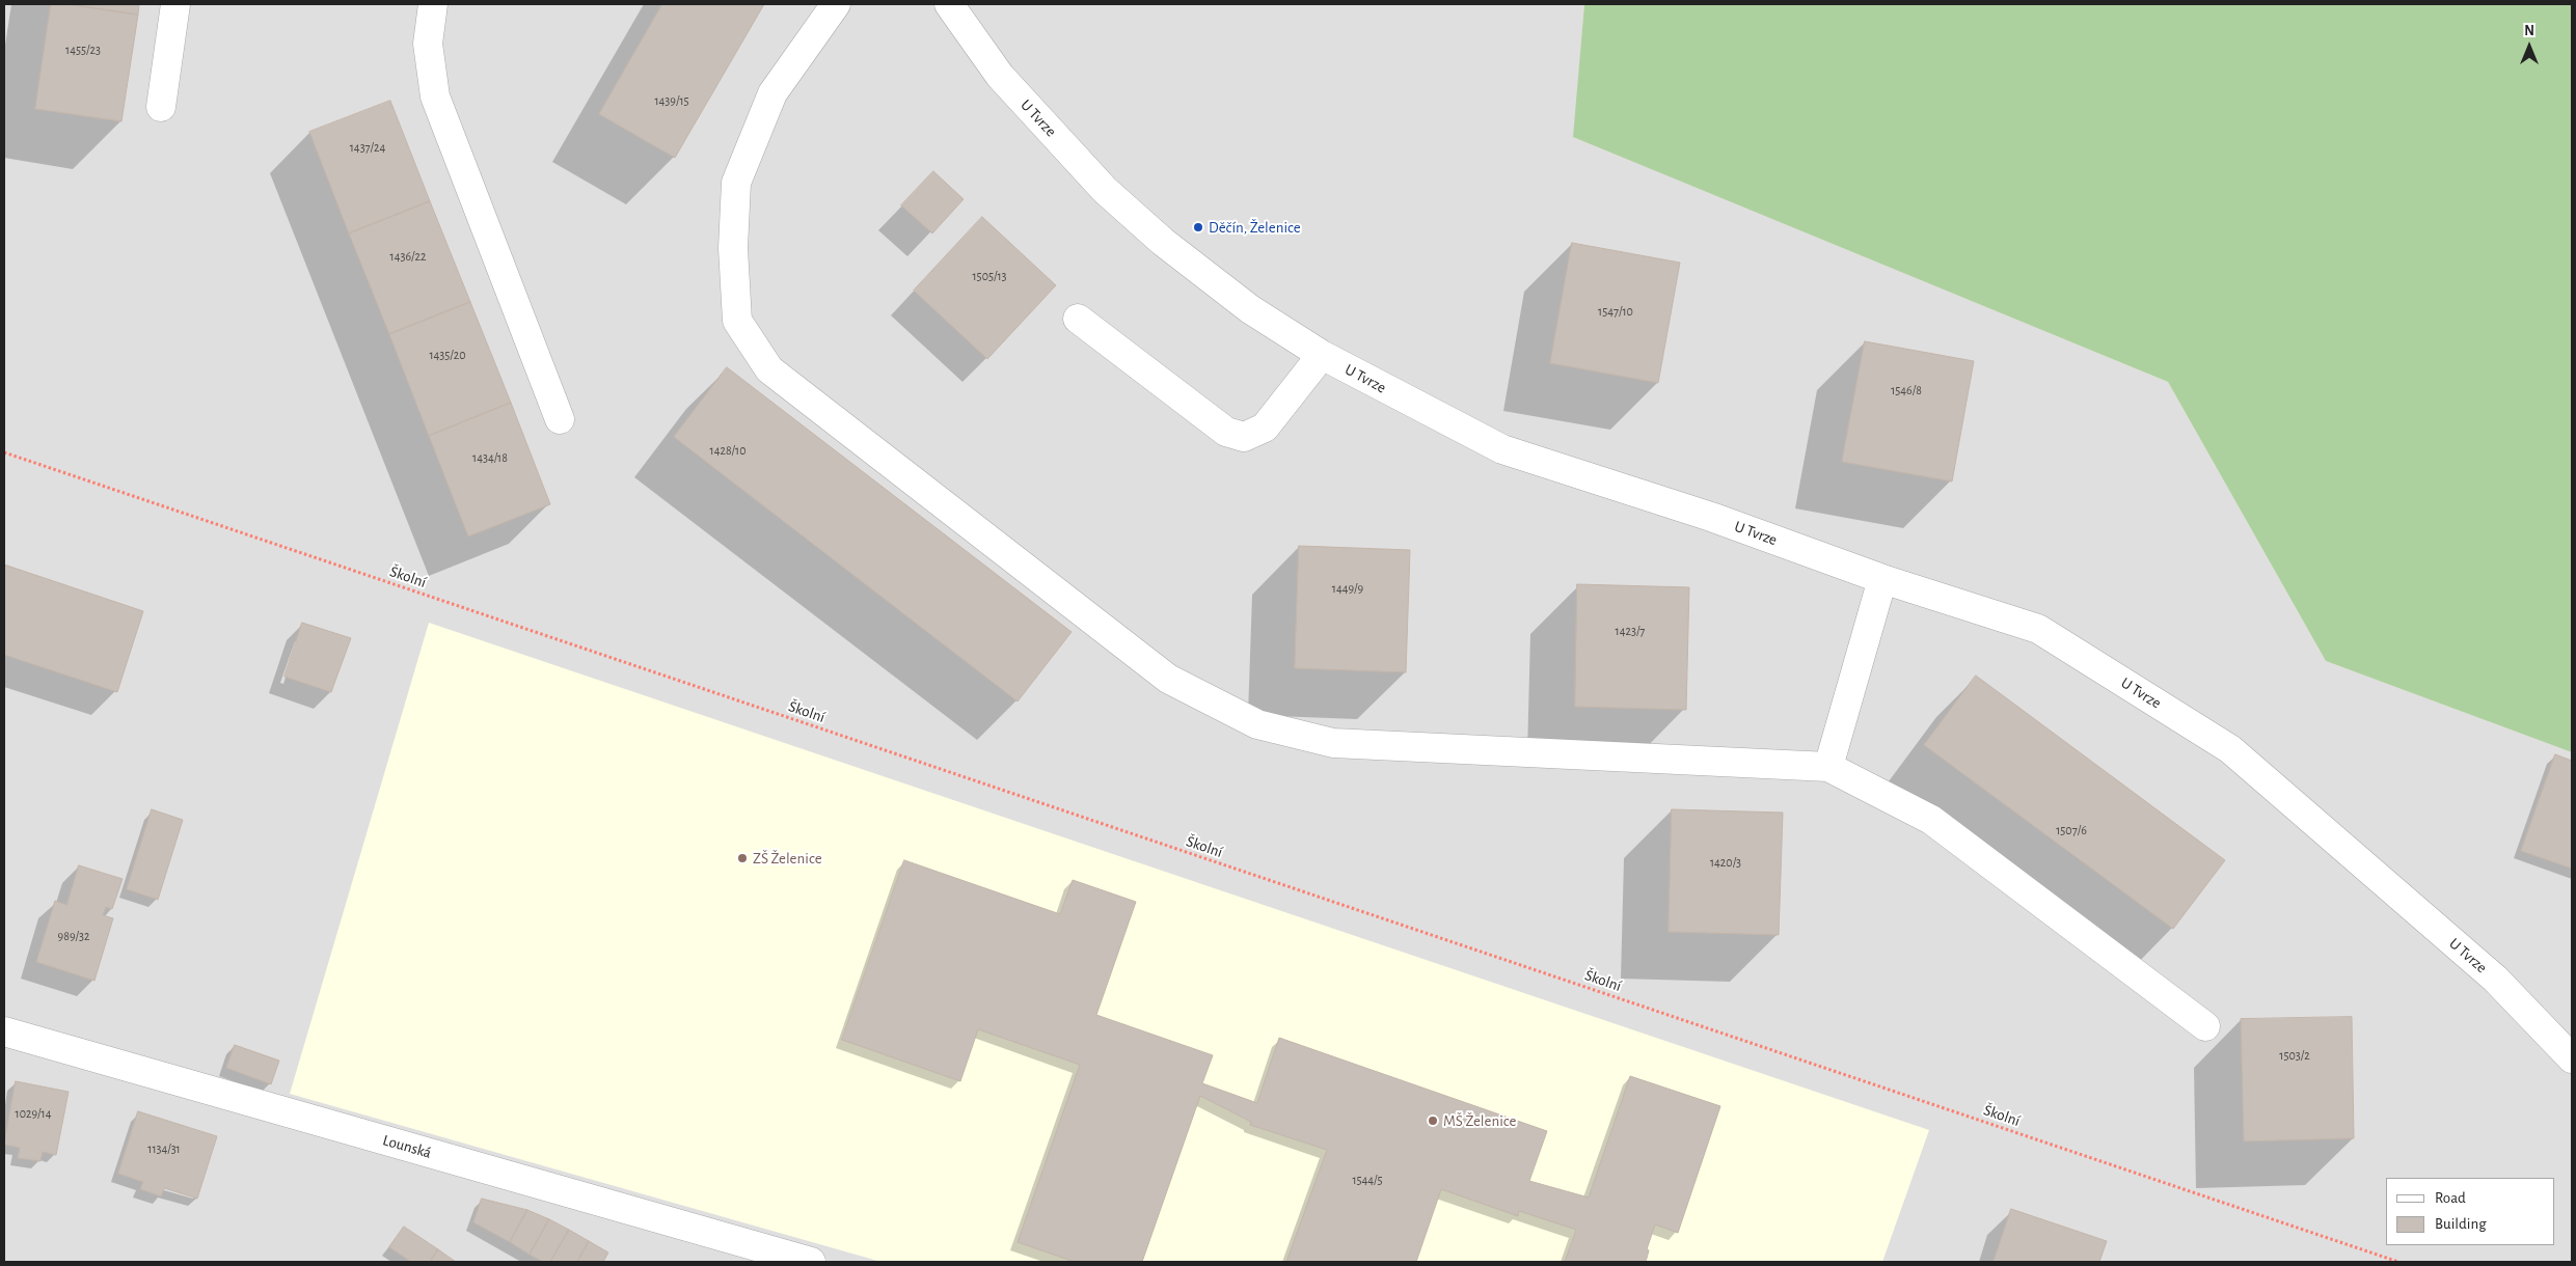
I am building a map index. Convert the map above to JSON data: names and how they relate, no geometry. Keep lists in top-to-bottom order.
{
  "streets": {
    "street": ["U Tvrze", "Lounská"],
    "path": ["Školní"]
  },
  "places": ["Děčín, Želenice", "ZŠ Želenice", "MŠ Želenice"],
  "house_numbers": [
    "1455/23",
    "1439/15",
    "1437/24",
    "1436/22",
    "1505/13",
    "1547/10",
    "1435/20",
    "1546/8",
    "1428/10",
    "1434/18",
    "1449/9",
    "1423/7",
    "1507/6",
    "1420/3",
    "989/32",
    "1503/2",
    "1029/14",
    "1134/31",
    "1544/5"
  ],
  "legend": ["Road", "Building"],
  "north": "top"
}
